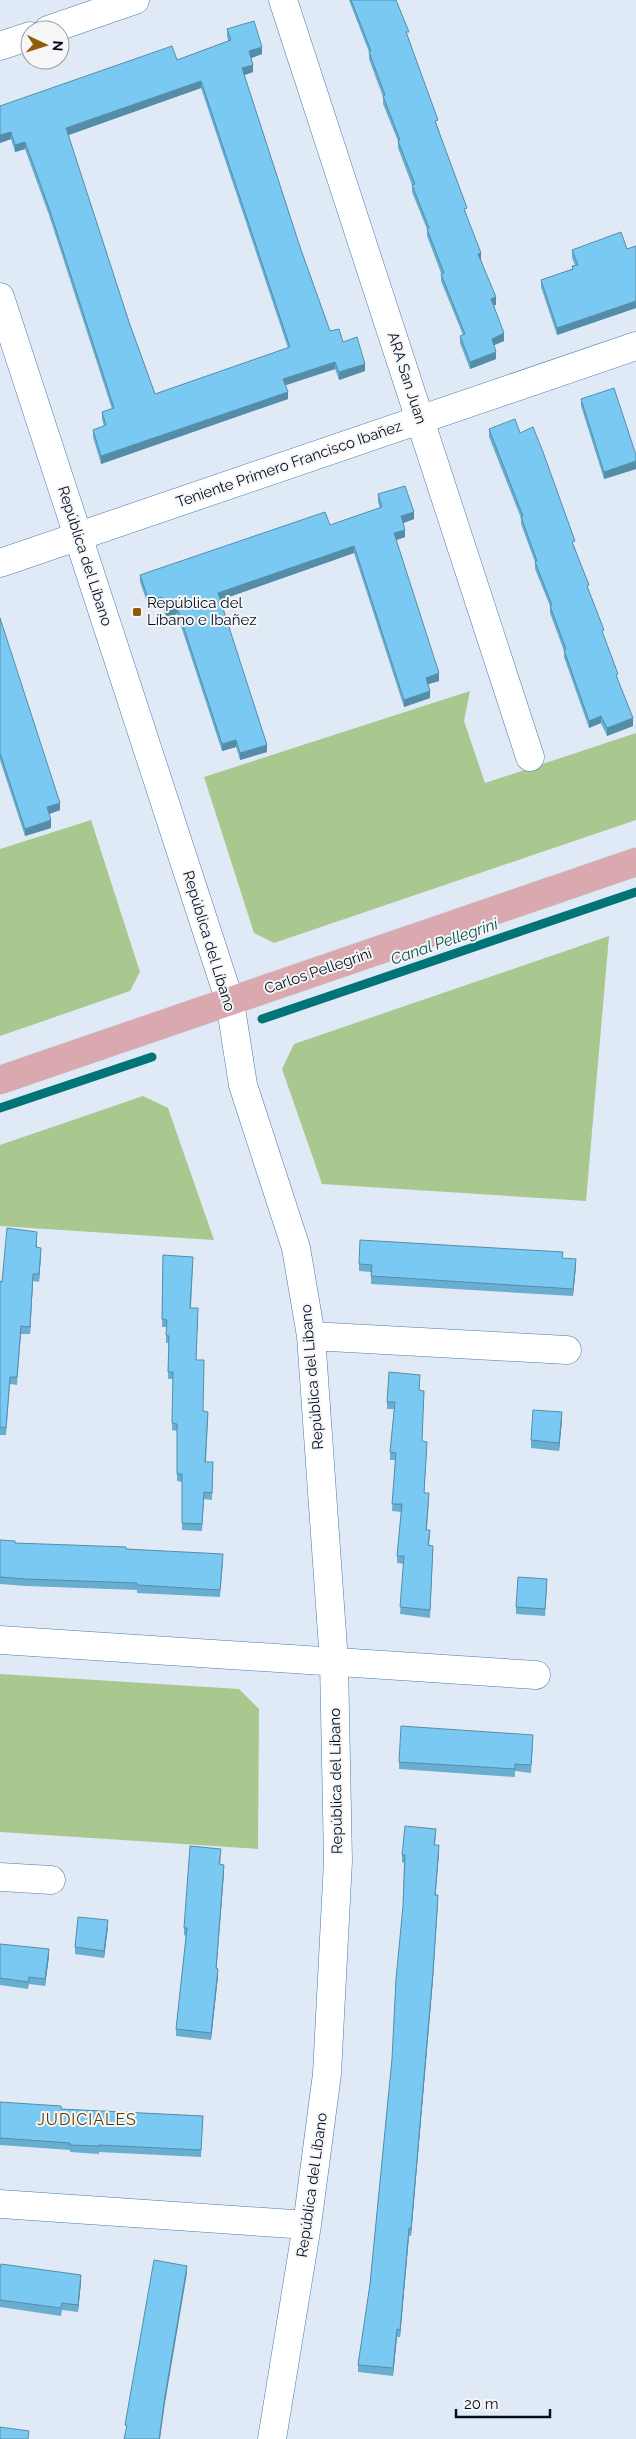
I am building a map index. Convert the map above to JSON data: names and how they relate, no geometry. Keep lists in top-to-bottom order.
{
  "streets": {
    "main road": ["Carlos Pellegrini"],
    "street": ["ARA San Juan", "Teniente Primero Francisco Ibañez", "República del Líbano"]
  },
  "crossings": [
    ["ARA San Juan", "Teniente Primero Francisco Ibañez"],
    ["Teniente Primero Francisco Ibañez", "República del Líbano"],
    ["República del Líbano", "Carlos Pellegrini"]
  ],
  "districts": ["JUDICIALES"],
  "water": ["Canal Pellegrini"],
  "places": {
    "transit": ["República del Líbano e Ibañez"]
  },
  "scale_bar": "20 m",
  "north": "right"
}
